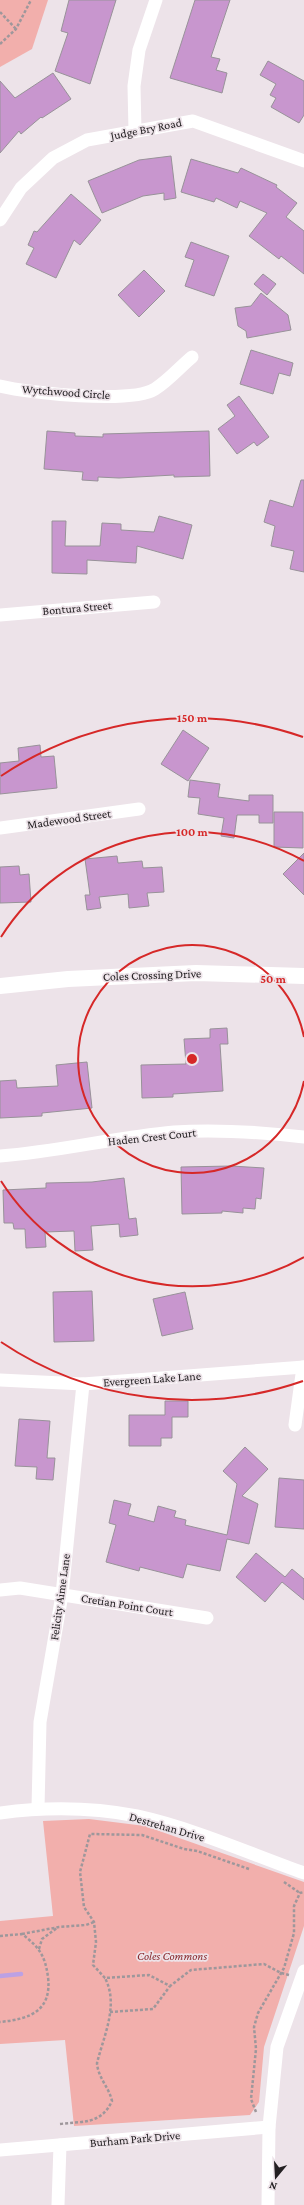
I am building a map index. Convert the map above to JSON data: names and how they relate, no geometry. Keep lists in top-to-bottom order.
{
  "streets": {
    "street": [
      "Judge Bry Road",
      "Wytchwood Circle",
      "Bontura Street",
      "Madewood Street",
      "Coles Crossing Drive",
      "Haden Crest Court",
      "Evergreen Lake Lane",
      "Felicity Aime Lane",
      "Cretian Point Court",
      "Destrehan Drive",
      "Burham Park Drive"
    ]
  },
  "crossings": [
    ["Evergreen Lake Lane", "Felicity Aime Lane"],
    ["Felicity Aime Lane", "Cretian Point Court"],
    ["Felicity Aime Lane", "Destrehan Drive"]
  ],
  "parks": ["Coles Commons"],
  "north": "bottom",
  "rings": ["150 m", "100 m", "50 m"]
}
